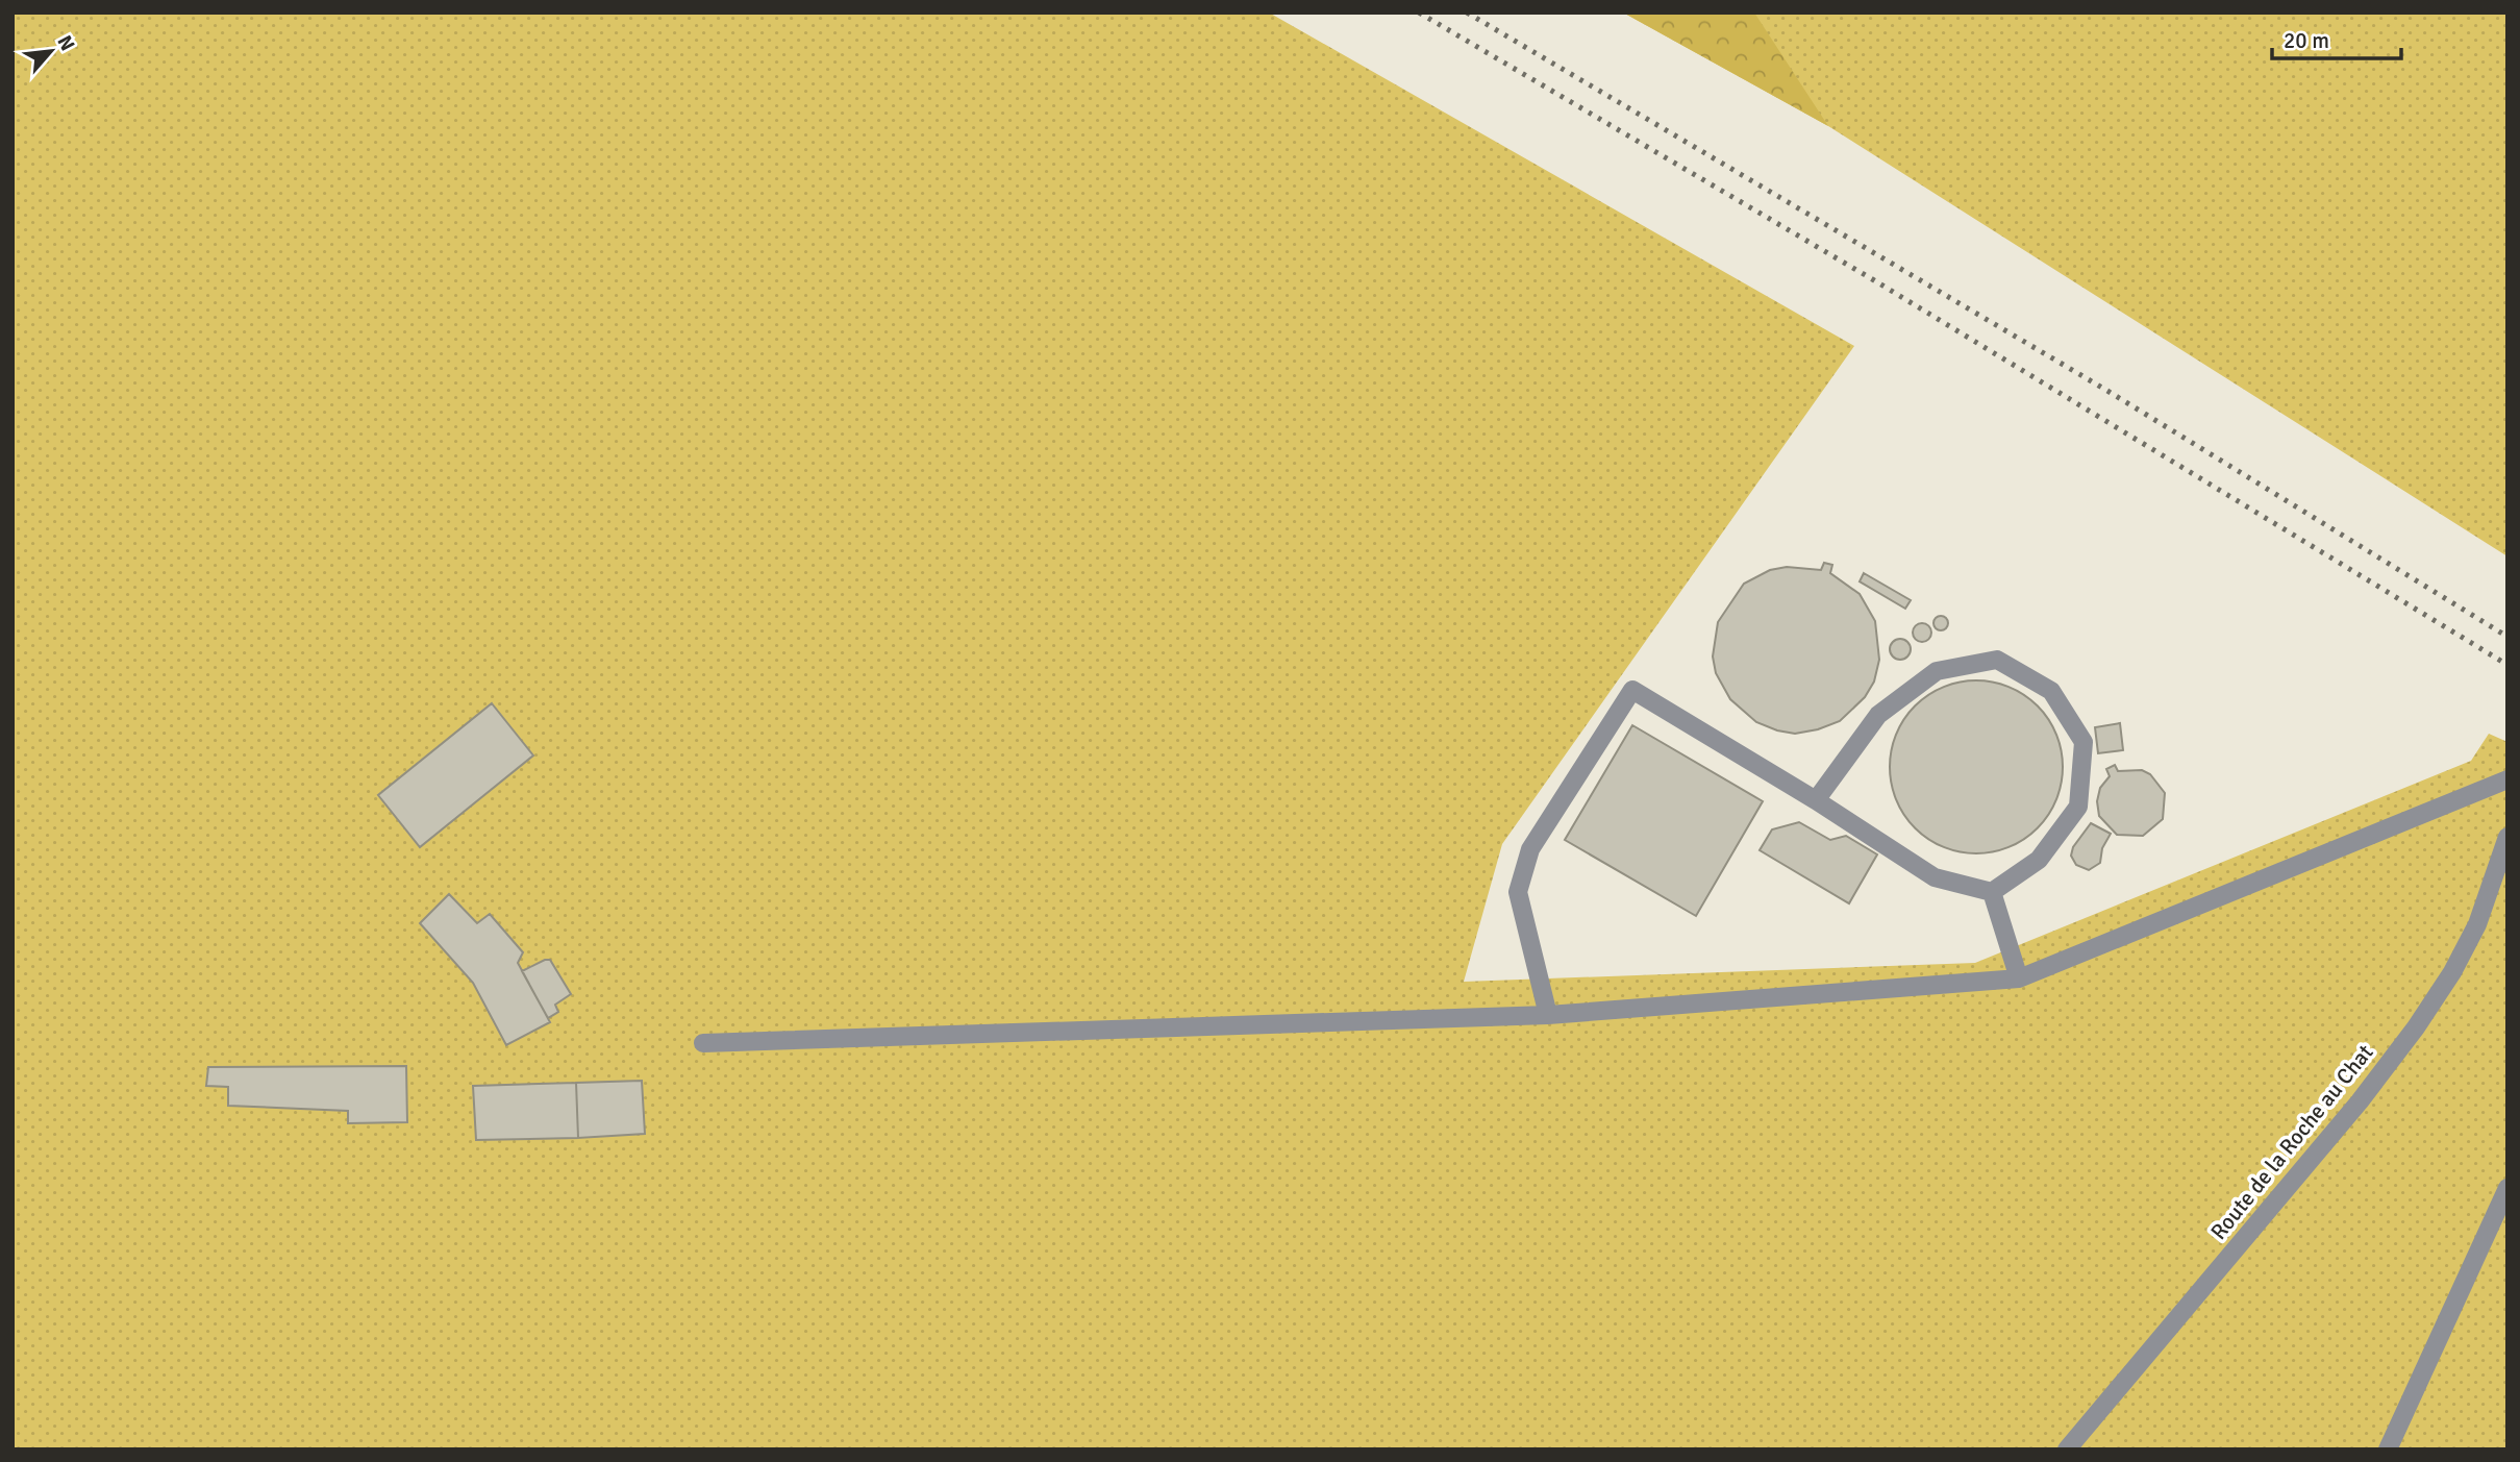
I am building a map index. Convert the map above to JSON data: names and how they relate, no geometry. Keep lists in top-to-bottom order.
{
  "streets": {
    "street": ["Route de la Roche au Chat"]
  },
  "scale_bar": "20 m",
  "north": "top right"
}
